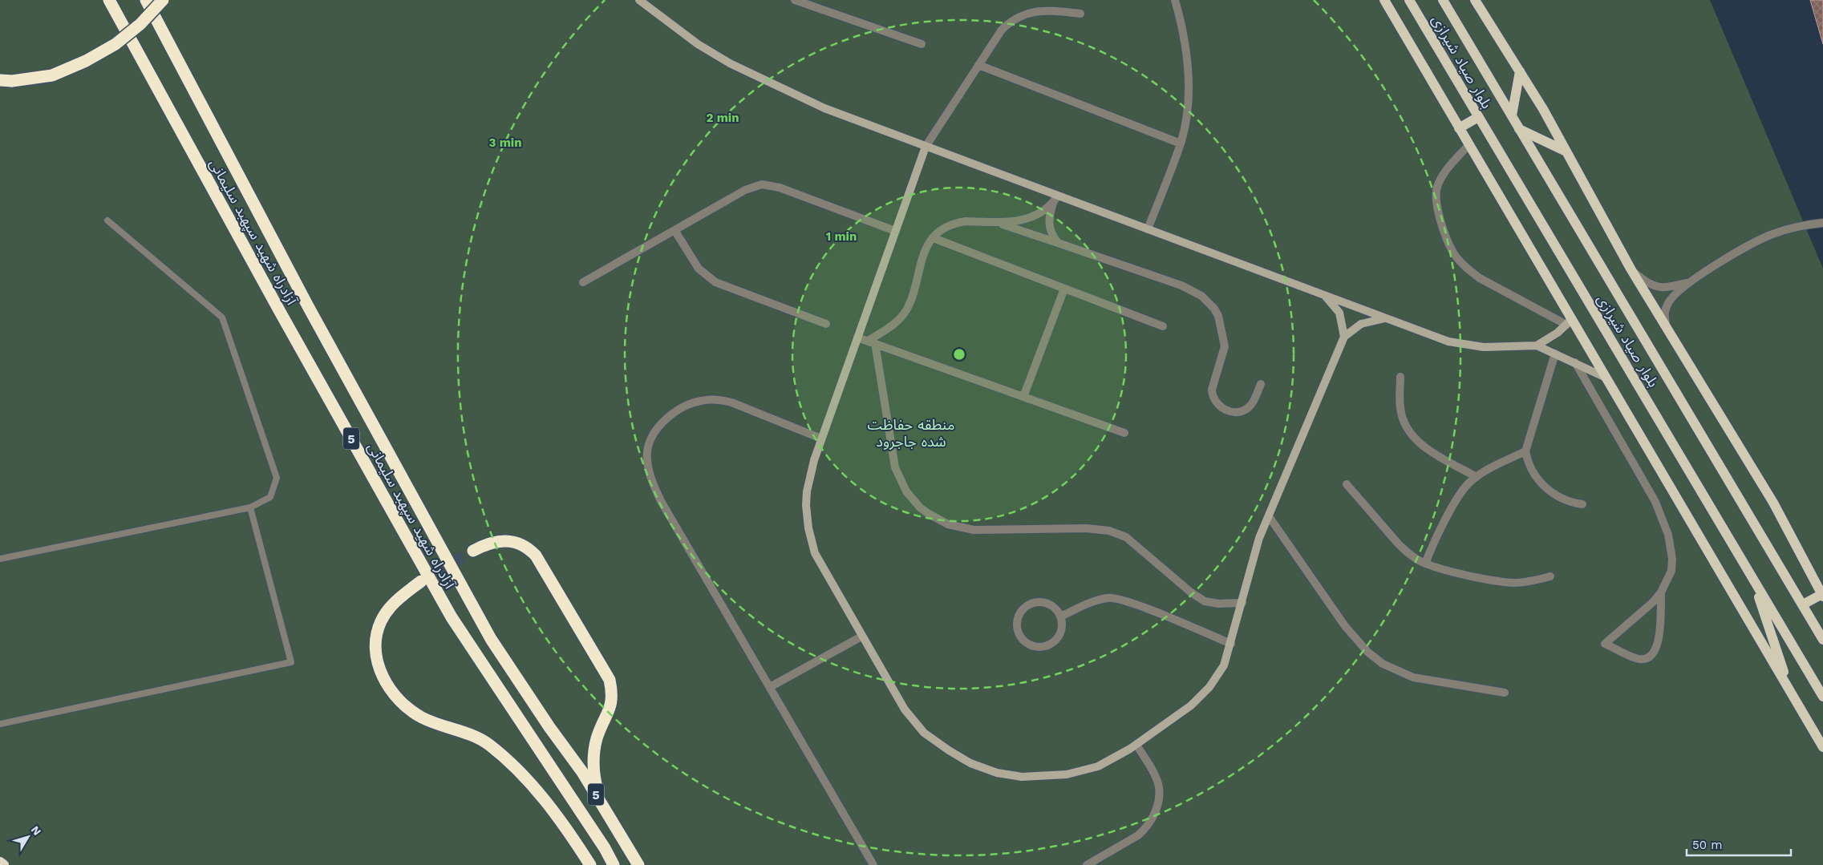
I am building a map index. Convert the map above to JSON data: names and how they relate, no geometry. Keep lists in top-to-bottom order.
{
  "streets": {
    "highway": ["آزادراه شهید سپهبد سلیمانی", "5"],
    "main road": ["بلوار صیاد شیرازی"]
  },
  "parks": ["منطقه حفاظت شده جاجرود"],
  "scale_bar": "50 m",
  "north": "top right",
  "rings": ["2 min", "3 min", "1 min"]
}
